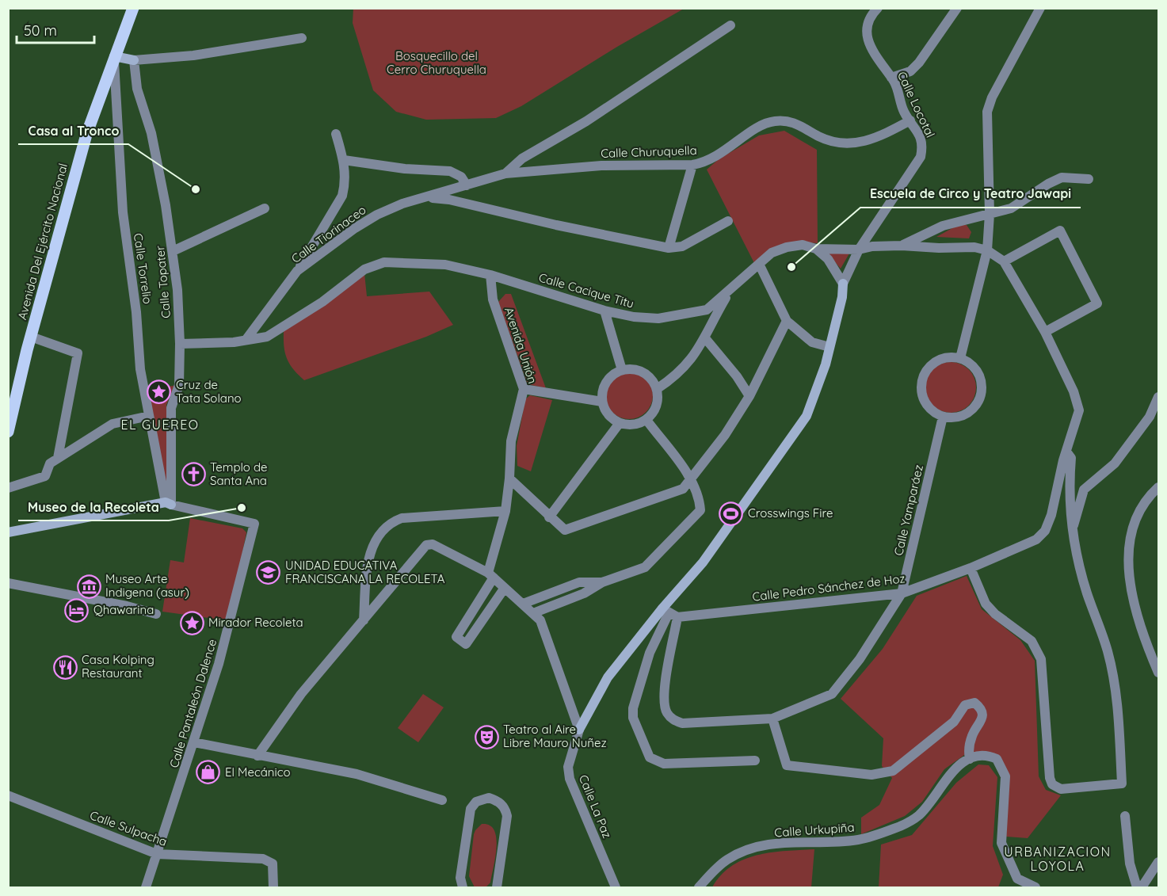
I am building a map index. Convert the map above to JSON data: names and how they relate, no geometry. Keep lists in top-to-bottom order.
{
  "streets": {
    "main road": ["Avenida Del Ejército Nacional"],
    "street": [
      "Calle Locotal",
      "Calle Churuquella",
      "Calle Tiorinaceo",
      "Calle Torrelio",
      "Calle Topater",
      "Calle Cacique Titu",
      "Avenida Unión",
      "Calle Yamparáez",
      "Calle Pedro Sánchez de Hoz",
      "Calle Pantaleón Dalence",
      "Calle La Paz",
      "Calle Sulpacha",
      "Calle Urkupiña"
    ]
  },
  "crossings": [
    ["Calle Locotal", "Calle Churuquella"],
    ["Calle Locotal", "Calle Cacique Titu"],
    ["Calle Churuquella", "Calle Tiorinaceo"],
    ["Calle Tiorinaceo", "Calle Cacique Titu"],
    ["Avenida Del Ejército Nacional", "Calle Torrelio"],
    ["Calle Torrelio", "Calle Topater"],
    ["Calle Torrelio", "Calle Pantaleón Dalence"],
    ["Calle Topater", "Calle Cacique Titu"],
    ["Calle Topater", "Calle Pantaleón Dalence"],
    ["Calle Cacique Titu", "Avenida Unión"],
    ["Calle Cacique Titu", "Calle Pedro Sánchez de Hoz"],
    ["Calle Yamparáez", "Calle Pedro Sánchez de Hoz"],
    ["Calle Pantaleón Dalence", "Calle Sulpacha"]
  ],
  "districts": ["EL GUEREO", "URBANIZACION LOYOLA"],
  "parks": ["Bosquecillo del Cerro Churuquella"],
  "places": {
    "other": ["Casa al Tronco", "Escuela de Circo y Teatro Jawapi", "Museo de la Recoleta"],
    "place": ["Cruz de Tata Solano", "Mirador Recoleta"],
    "church": ["Templo de Santa Ana"],
    "sports": ["Crosswings Fire"],
    "school or university": ["UNIDAD EDUCATIVA FRANCISCANA LA RECOLETA"],
    "museum": ["Museo Arte Indigena (asur)"],
    "hotel": ["Qhawarina"],
    "restaurant": ["Casa Kolping Restaurant"],
    "theatre": ["Teatro al Aire Libre Mauro Nuñez"],
    "shop": ["El Mecánico"]
  },
  "scale_bar": "50 m"
}
